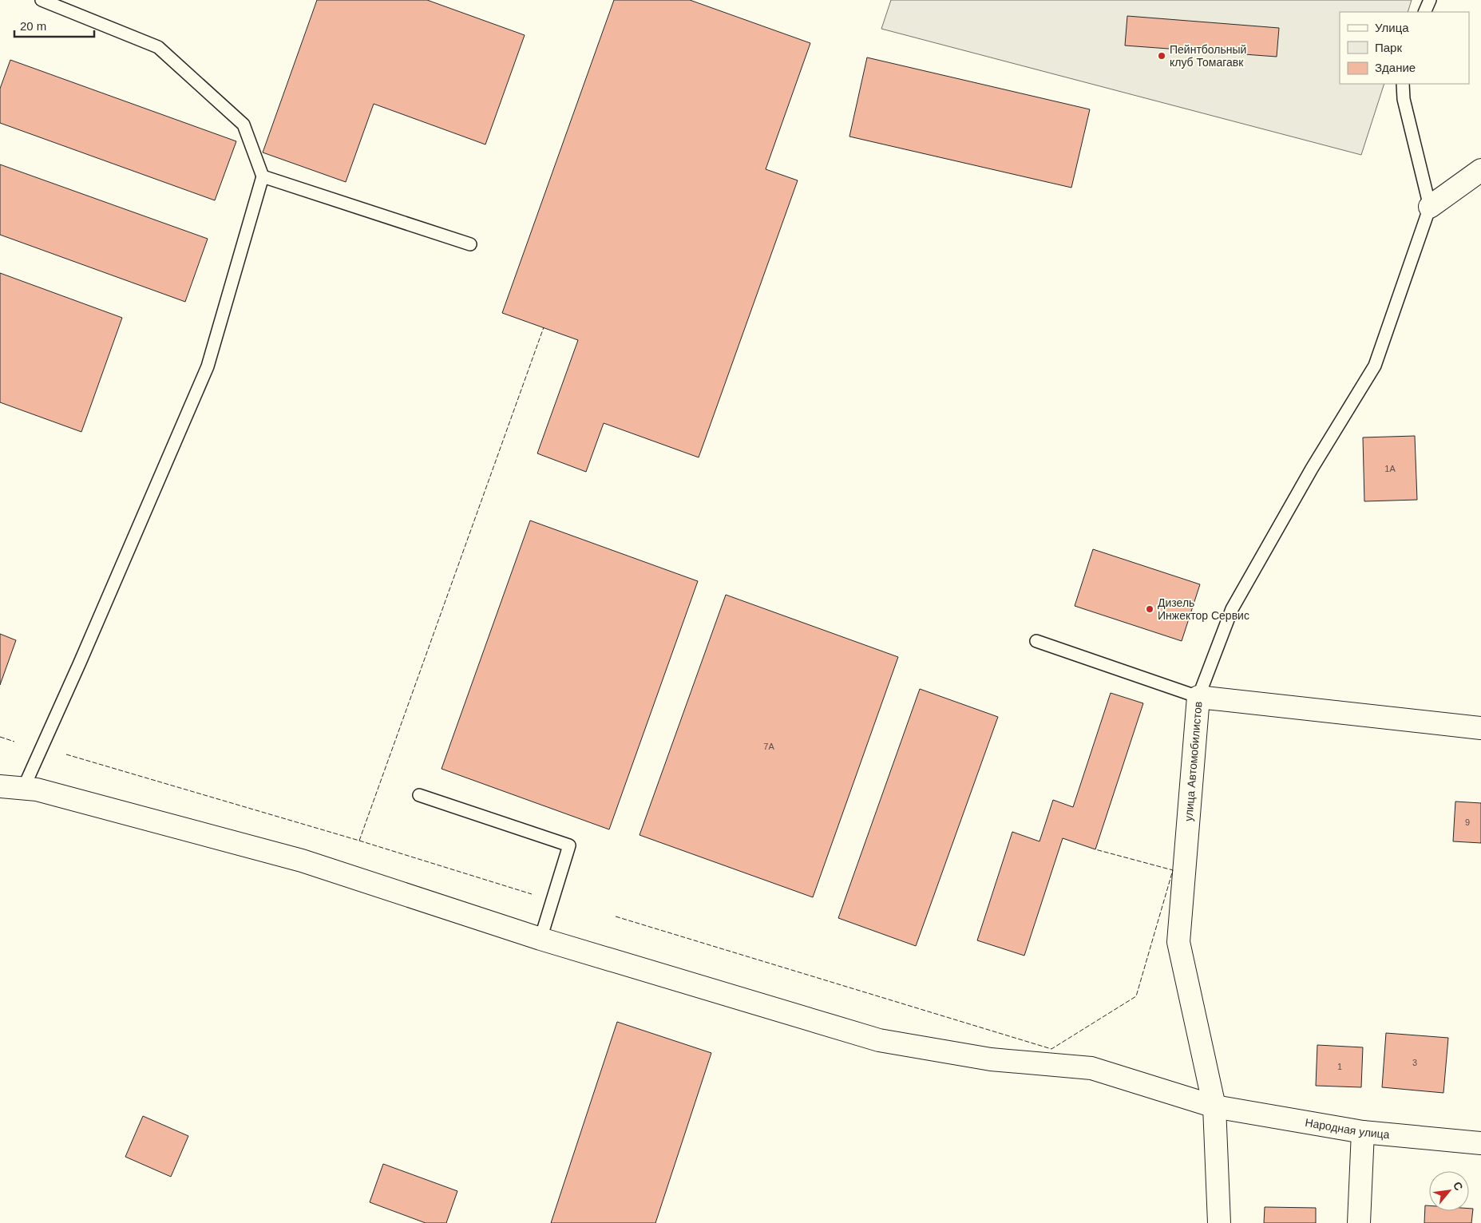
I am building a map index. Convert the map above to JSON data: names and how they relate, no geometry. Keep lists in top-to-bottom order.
{
  "streets": {
    "street": ["улица Автомобилистов", "Народная улица"]
  },
  "crossings": [
    ["улица Автомобилистов", "Народная улица"]
  ],
  "places": ["Пейнтбольный клуб Томагавк", "Дизель Инжектор Сервис"],
  "house_numbers": [
    "1А",
    "7А",
    "9",
    "3",
    "1"
  ],
  "legend": ["Улица", "Парк", "Здание"],
  "scale_bar": "20 m",
  "north": "top right"
}
